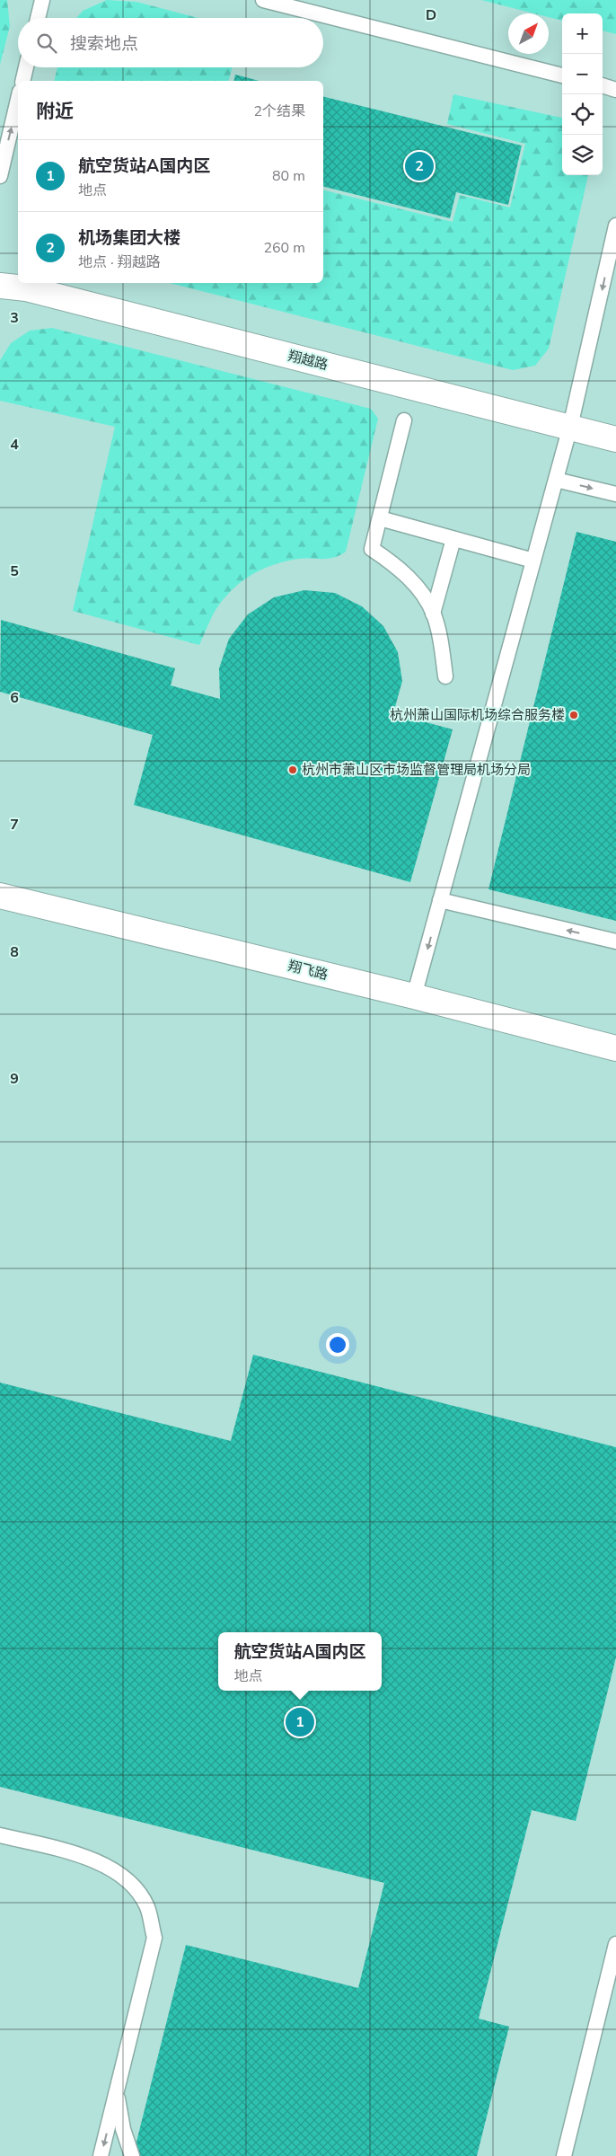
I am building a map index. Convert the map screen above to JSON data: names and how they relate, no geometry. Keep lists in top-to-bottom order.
{
  "streets": {
    "street": ["翔越路", "翔飞路"]
  },
  "places": ["杭州萧山国际机场综合服务楼", "杭州市萧山区市场监督管理局机场分局"],
  "north": "top right",
  "page": {
    "map_buttons": ["+", "−"],
    "search": "搜索地点",
    "heading": ["附近", "2个结果"],
    "list": [
      {
        "mark": "1",
        "name": "航空货站A国内区",
        "note": "地点",
        "value": "80 m"
      },
      {
        "mark": "2",
        "name": "机场集团大楼",
        "note": "地点 · 翔越路",
        "value": "260 m"
      }
    ],
    "pins": ["2", "1"],
    "popup": ["航空货站A国内区", "地点"]
  },
  "grid": {
    "columns": ["D"],
    "rows": [
      "3",
      "4",
      "5",
      "6",
      "7",
      "8",
      "9"
    ]
  }
}
